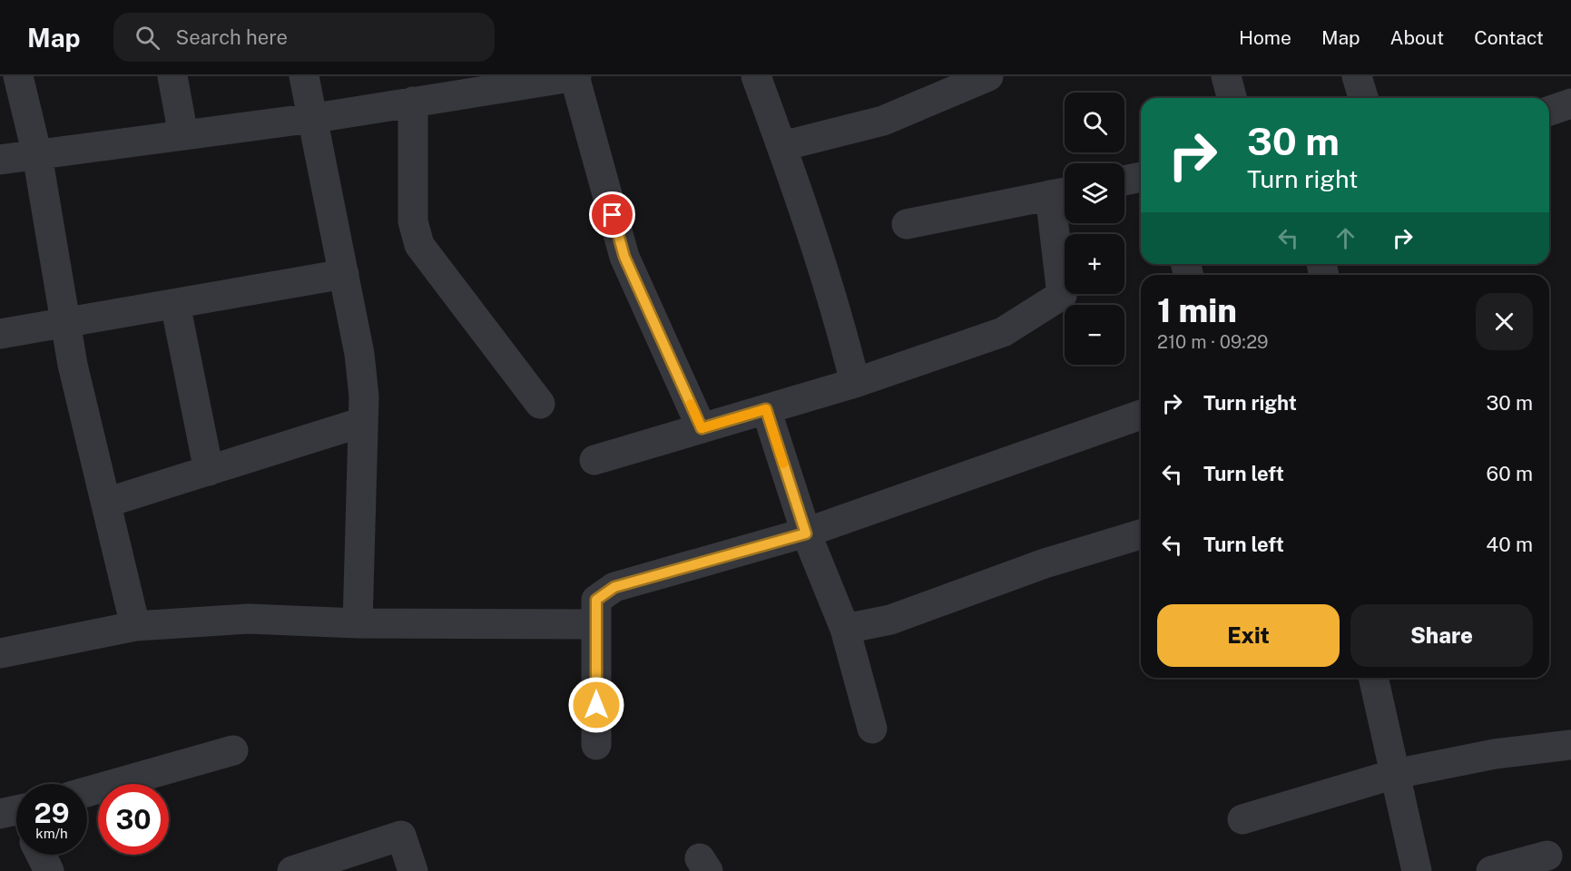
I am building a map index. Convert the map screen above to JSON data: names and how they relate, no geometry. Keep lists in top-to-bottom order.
{
  "page": {
    "header": "Map",
    "search": "Search here",
    "nav": [
      "Home",
      "Map",
      "About",
      "Contact"
    ],
    "map_buttons": ["+", "−"],
    "turn": ["30 m", "Turn right"],
    "heading": ["1 min", "210 m · 09:29"],
    "list": [
      {
        "name": "Turn right",
        "value": "30 m"
      },
      {
        "name": "Turn left",
        "value": "60 m"
      },
      {
        "name": "Turn left",
        "value": "40 m"
      }
    ],
    "buttons": ["Exit", "Share"],
    "speed": "29 km/h",
    "limit": "30"
  }
}
